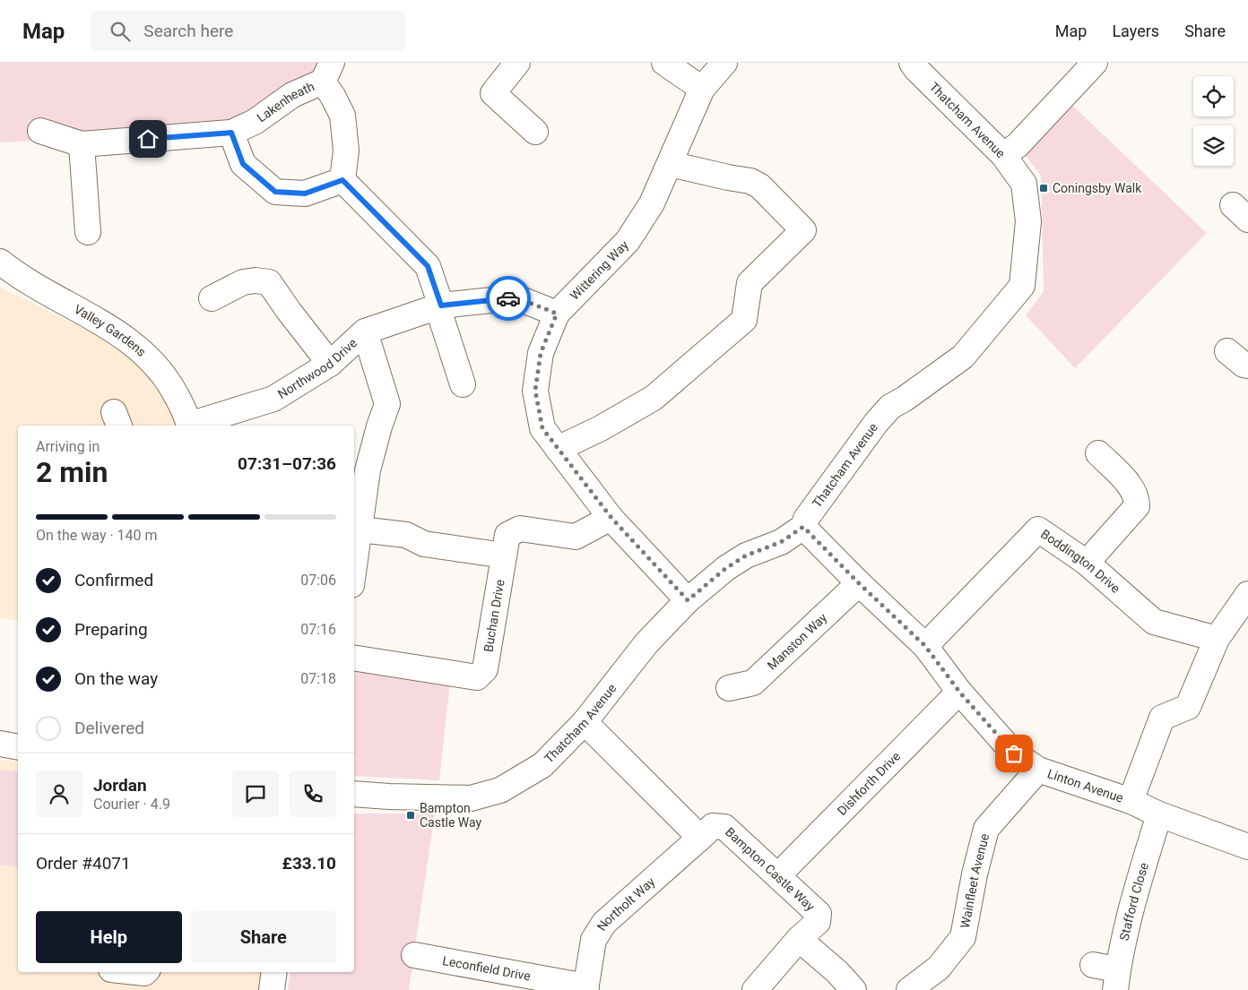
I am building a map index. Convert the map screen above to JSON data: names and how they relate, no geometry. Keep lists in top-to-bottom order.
{
  "streets": {
    "street": [
      "Lakenheath",
      "Thatcham Avenue",
      "Wittering Way",
      "Valley Gardens",
      "Northwood Drive",
      "Boddington Drive",
      "Buchan Drive",
      "Manston Way",
      "Dishforth Drive",
      "Linton Avenue",
      "Bampton Castle Way",
      "Wainfleet Avenue",
      "Stafford Close",
      "Northolt Way",
      "Leconfield Drive"
    ]
  },
  "crossings": [
    ["Thatcham Avenue", "Wittering Way"],
    ["Thatcham Avenue", "Linton Avenue"],
    ["Wittering Way", "Northwood Drive"],
    ["Wittering Way", "Buchan Drive"],
    ["Valley Gardens", "Northwood Drive"],
    ["Boddington Drive", "Linton Avenue"],
    ["Manston Way", "Linton Avenue"],
    ["Dishforth Drive", "Linton Avenue"],
    ["Dishforth Drive", "Bampton Castle Way"],
    ["Linton Avenue", "Wainfleet Avenue"],
    ["Linton Avenue", "Stafford Close"],
    ["Bampton Castle Way", "Northolt Way"],
    ["Northolt Way", "Leconfield Drive"]
  ],
  "places": {
    "transit": ["Coningsby Walk", "Bampton Castle Way"]
  },
  "page": {
    "header": "Map",
    "search": "Search here",
    "nav": ["Map", "Layers", "Share"],
    "heading": ["2 min", "Arriving in", "07:31–07:36"],
    "panel": [
      "Jordan",
      "Courier · 4.9",
      "Order #4071",
      "£33.10"
    ],
    "bar": "On the way · 140 m",
    "list": [
      ["Confirmed", "07:06"],
      ["Preparing", "07:16"],
      ["On the way", "07:18"],
      "Delivered"
    ],
    "buttons": ["Help", "Share"]
  }
}
